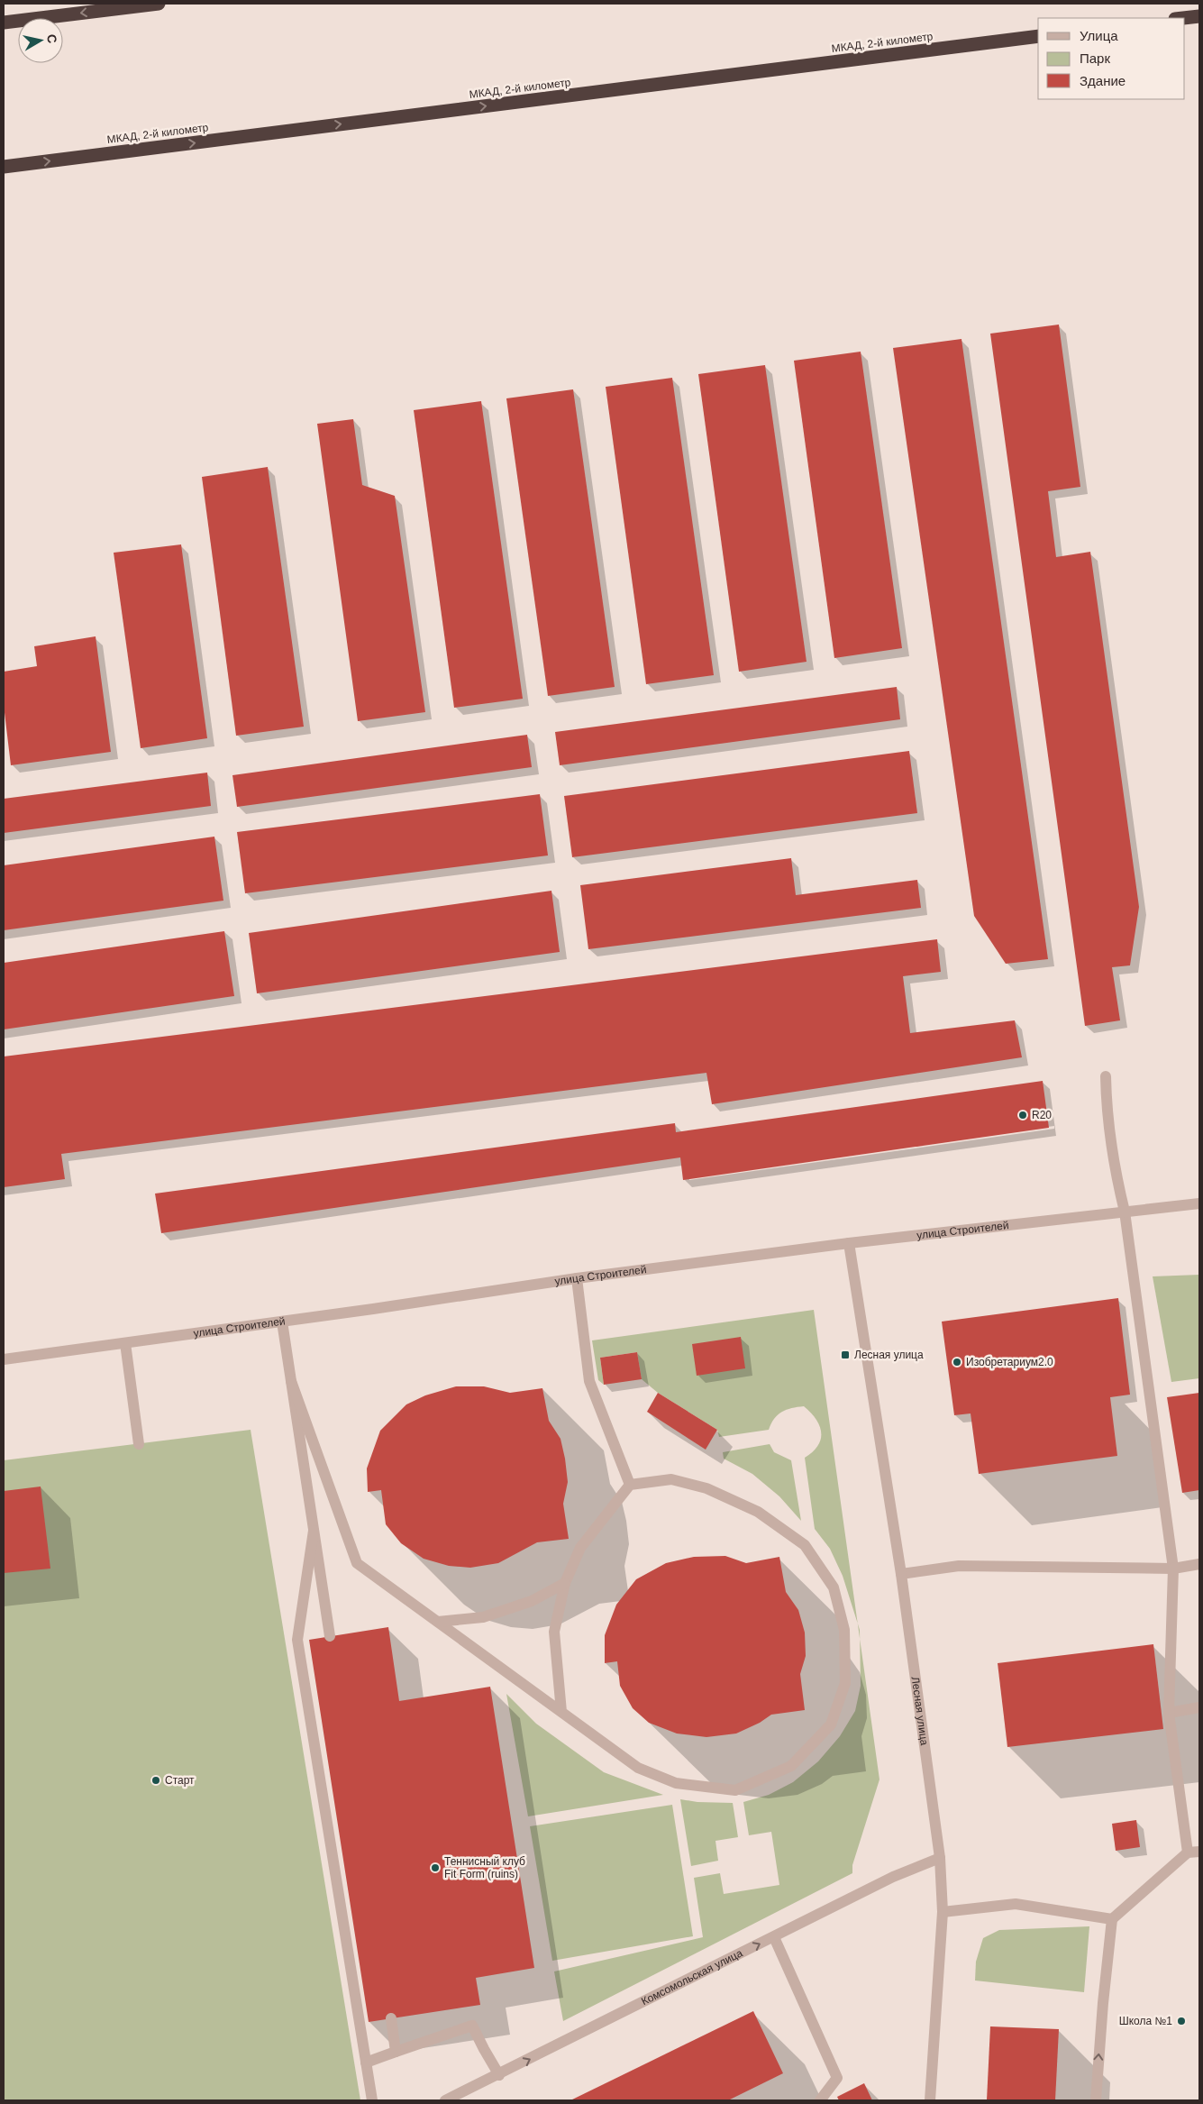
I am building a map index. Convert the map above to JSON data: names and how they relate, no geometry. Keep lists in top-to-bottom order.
{
  "streets": {
    "highway": ["МКАД, 2-й километр"],
    "street": ["улица Строителей", "Лесная улица", "Комсомольская улица"]
  },
  "crossings": [
    ["улица Строителей", "Лесная улица"],
    ["Лесная улица", "Комсомольская улица"]
  ],
  "one_way": ["МКАД, 2-й километр", "Комсомольская улица"],
  "places": {
    "other": [
      "R20",
      "Изобретариум2.0",
      "Старт",
      "Теннисный клуб Fit Form (ruins)",
      "Школа №1"
    ],
    "transit": ["Лесная улица"]
  },
  "legend": ["Улица", "Парк", "Здание"],
  "north": "right"
}
